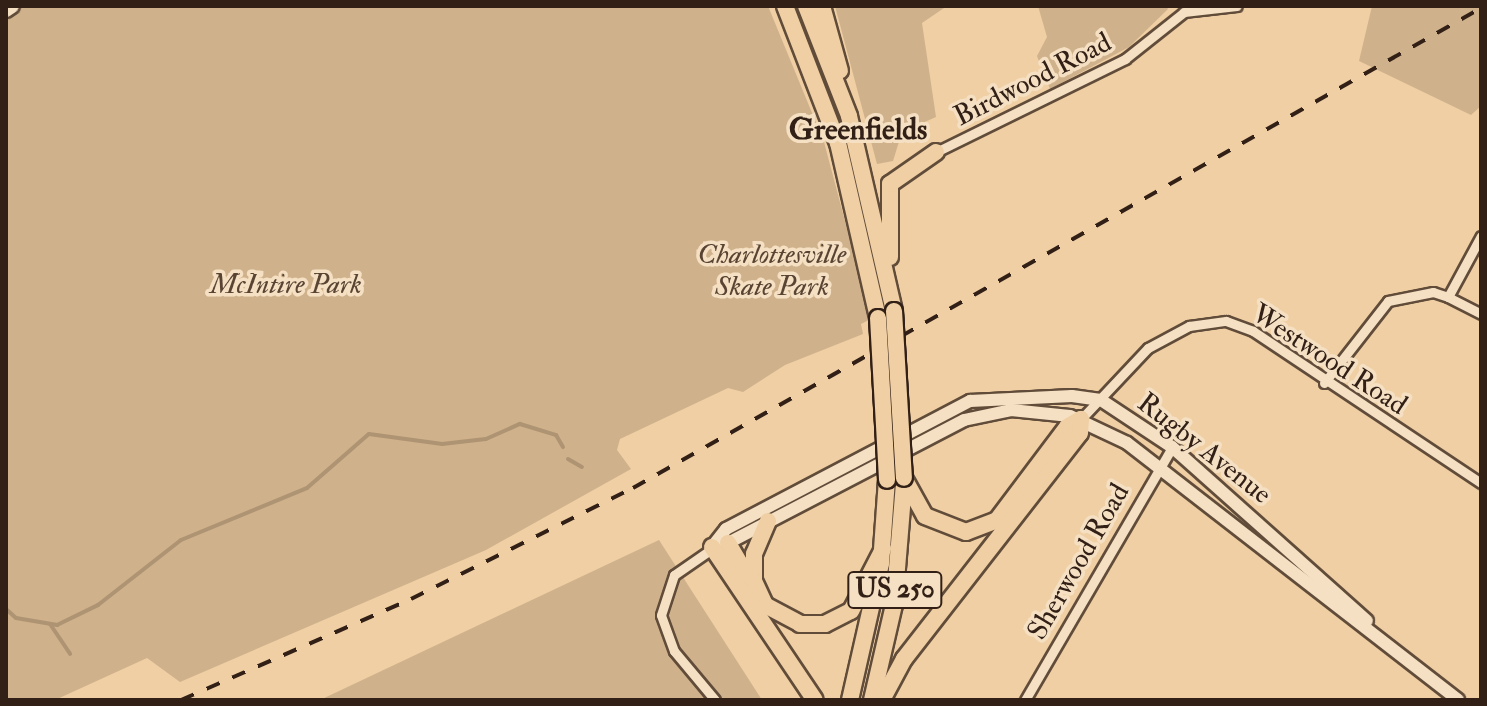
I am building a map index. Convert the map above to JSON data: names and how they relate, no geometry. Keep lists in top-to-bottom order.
{
  "streets": {
    "highway": ["US 250"],
    "street": [
      "Birdwood Road",
      "Westwood Road",
      "Rugby Avenue",
      "Sherwood Road"
    ]
  },
  "crossings": [
    ["Westwood Road", "Rugby Avenue"],
    ["Rugby Avenue", "Sherwood Road"]
  ],
  "districts": ["Greenfields"],
  "parks": ["Charlottesville Skate Park", "McIntire Park"]
}
